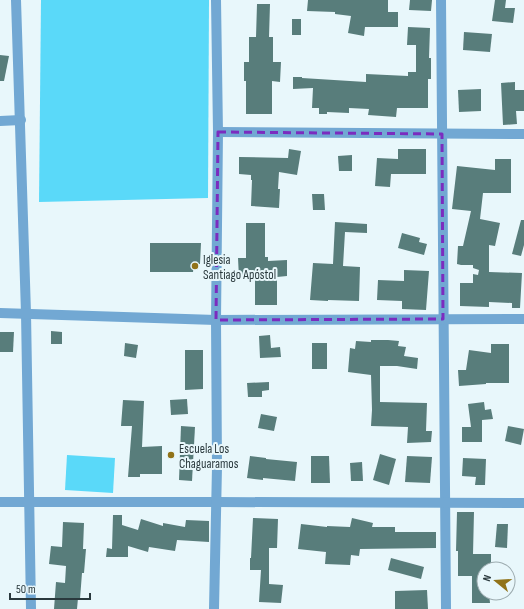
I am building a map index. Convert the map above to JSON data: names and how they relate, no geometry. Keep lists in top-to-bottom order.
{
  "places": ["Iglesia Santiago Apóstol", "Escuela Los Chaguaramos"],
  "scale_bar": "50 m",
  "north": "left"
}
